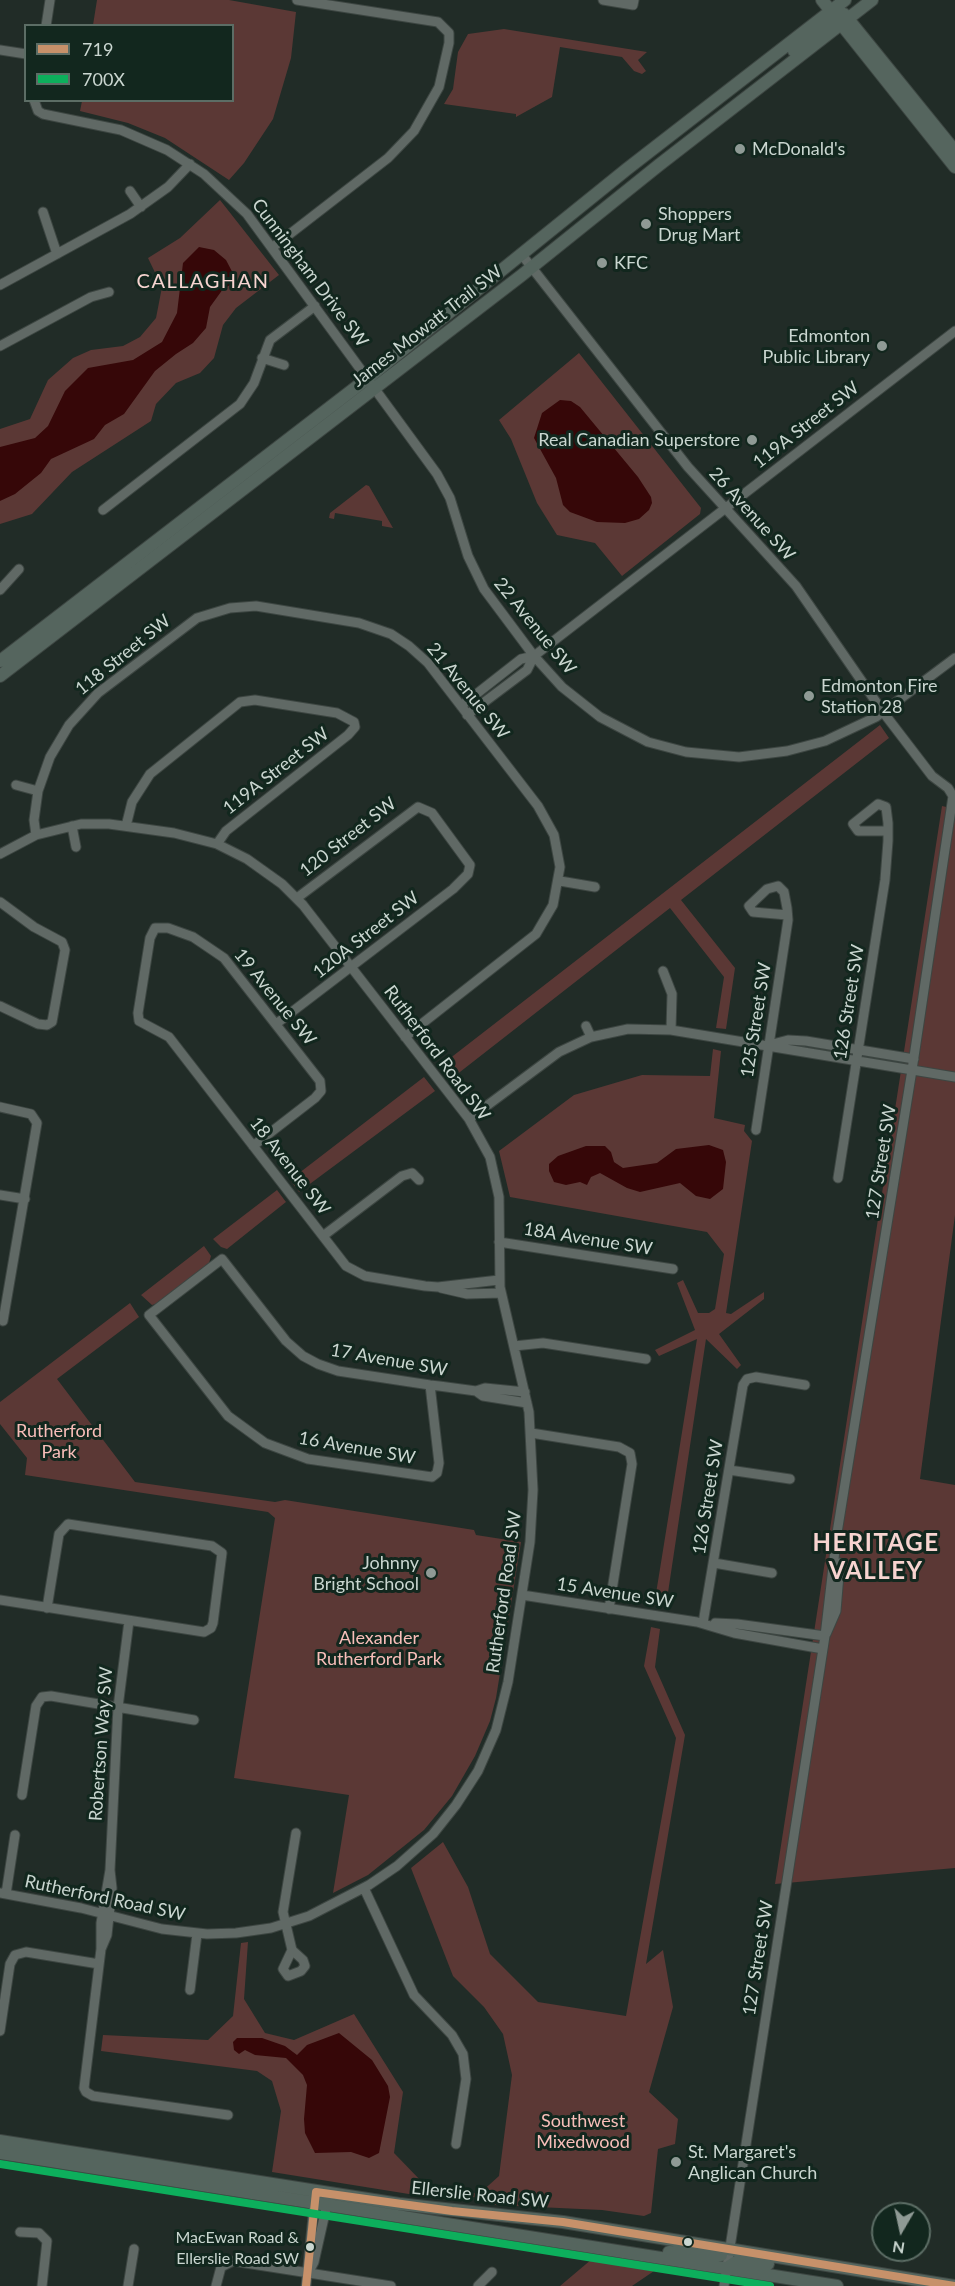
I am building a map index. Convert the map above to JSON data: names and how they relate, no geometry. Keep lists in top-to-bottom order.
{
  "streets": {
    "main road": ["James Mowatt Trail SW", "Ellerslie Road SW"],
    "street": [
      "Cunningham Drive SW",
      "119A Street SW",
      "26 Avenue SW",
      "22 Avenue SW",
      "118 Street SW",
      "21 Avenue SW",
      "120 Street SW",
      "120A Street SW",
      "19 Avenue SW",
      "126 Street SW",
      "125 Street SW",
      "Rutherford Road SW",
      "127 Street SW",
      "18 Avenue SW",
      "18A Avenue SW",
      "17 Avenue SW",
      "16 Avenue SW",
      "15 Avenue SW",
      "Robertson Way SW"
    ]
  },
  "crossings": [
    ["Cunningham Drive SW", "James Mowatt Trail SW"],
    ["Cunningham Drive SW", "22 Avenue SW"],
    ["James Mowatt Trail SW", "26 Avenue SW"],
    ["James Mowatt Trail SW", "22 Avenue SW"],
    ["119A Street SW", "26 Avenue SW"],
    ["119A Street SW", "22 Avenue SW"],
    ["119A Street SW", "21 Avenue SW"],
    ["119A Street SW", "Rutherford Road SW"],
    ["26 Avenue SW", "22 Avenue SW"],
    ["26 Avenue SW", "127 Street SW"],
    ["118 Street SW", "21 Avenue SW"],
    ["118 Street SW", "Rutherford Road SW"],
    ["21 Avenue SW", "Rutherford Road SW"],
    ["120 Street SW", "120A Street SW"],
    ["120 Street SW", "Rutherford Road SW"],
    ["120A Street SW", "19 Avenue SW"],
    ["120A Street SW", "Rutherford Road SW"],
    ["19 Avenue SW", "18 Avenue SW"],
    ["126 Street SW", "15 Avenue SW"],
    ["Rutherford Road SW", "18 Avenue SW"],
    ["Rutherford Road SW", "18A Avenue SW"],
    ["Rutherford Road SW", "17 Avenue SW"],
    ["Rutherford Road SW", "15 Avenue SW"],
    ["Rutherford Road SW", "Robertson Way SW"],
    ["127 Street SW", "15 Avenue SW"],
    ["127 Street SW", "Ellerslie Road SW"],
    ["17 Avenue SW", "16 Avenue SW"]
  ],
  "districts": ["CALLAGHAN", "HERITAGE VALLEY"],
  "parks": ["Rutherford Park", "Alexander Rutherford Park", "Southwest Mixedwood"],
  "places": [
    "McDonald's",
    "Shoppers Drug Mart",
    "KFC",
    "Edmonton Public Library",
    "Real Canadian Superstore",
    "Edmonton Fire Station 28",
    "Johnny Bright School",
    "St. Margaret's Anglican Church",
    "MacEwan Road & Ellerslie Road SW"
  ],
  "lines": ["transit line 700X", "transit line 719"],
  "legend": ["719", "700X"],
  "north": "bottom"
}
